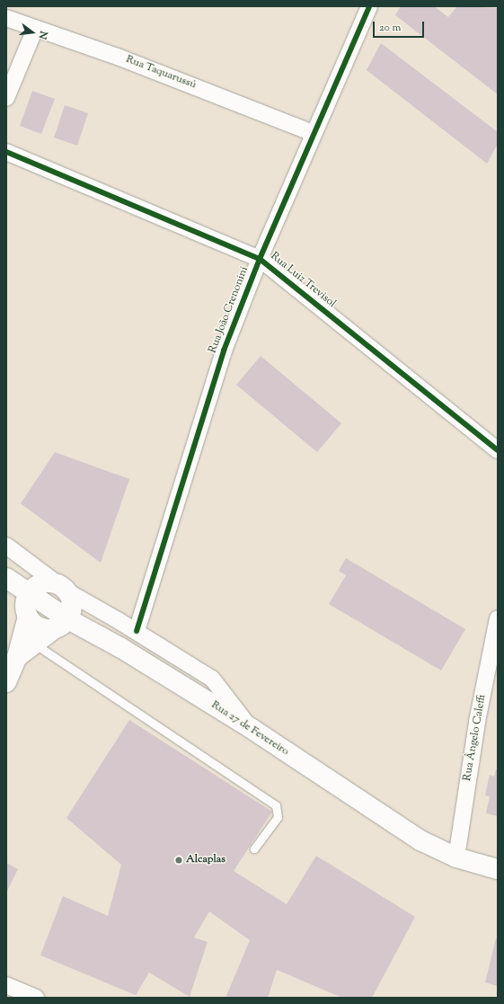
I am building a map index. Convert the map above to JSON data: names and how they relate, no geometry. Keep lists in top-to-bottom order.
{
  "streets": {
    "main road": ["Rua 27 de Fevereiro"],
    "street": [
      "Rua Taquarussú",
      "Rua Luiz Trevisol",
      "Rua João Crenonini",
      "Rua Ângelo Caleffi"
    ]
  },
  "crossings": [
    ["Rua Taquarussú", "Rua João Crenonini"],
    ["Rua Luiz Trevisol", "Rua João Crenonini"],
    ["Rua 27 de Fevereiro", "Rua Ângelo Caleffi"]
  ],
  "places": ["Alcaplas"],
  "scale_bar": "20 m",
  "north": "right"
}
